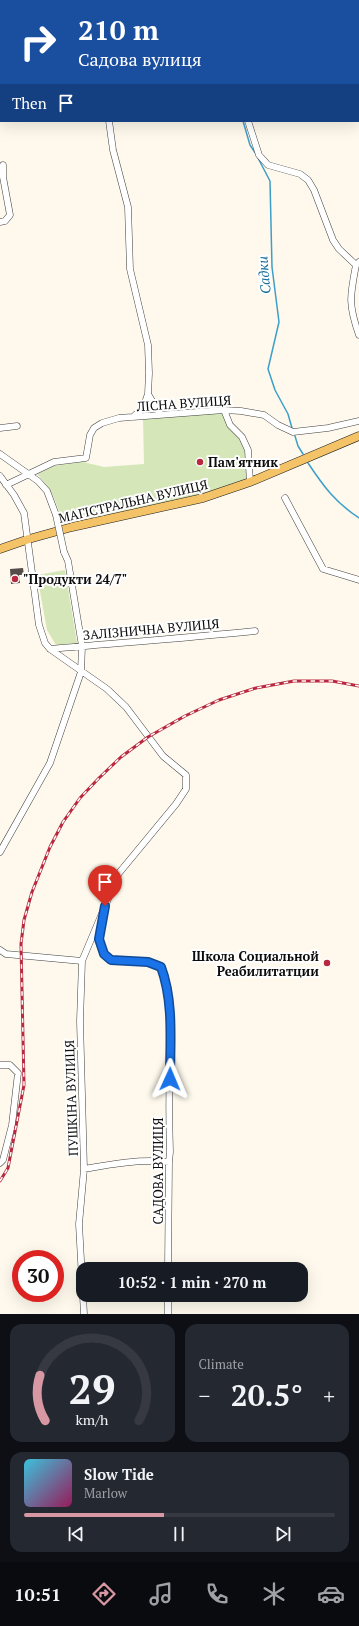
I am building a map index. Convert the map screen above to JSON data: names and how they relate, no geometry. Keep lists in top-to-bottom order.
{
  "streets": {
    "main road": ["МАГІСТРАЛЬНА ВУЛИЦЯ"],
    "street": [
      "ЛІСНА ВУЛИЦЯ",
      "ЗАЛІЗНИЧНА ВУЛИЦЯ",
      "ПУШКІНА ВУЛИЦЯ",
      "САДОВА ВУЛИЦЯ"
    ]
  },
  "crossings": [
    ["ПУШКІНА ВУЛИЦЯ", "САДОВА ВУЛИЦЯ"]
  ],
  "water": ["Садки"],
  "places": ["Пам'ятник", "\"Продукти 24/7\"", "Школа Социальной Реабилитатции"],
  "page": {
    "turn": ["210 m", "Садова вулиця"],
    "then": "Then",
    "limit": "30",
    "trip": "10:52 · 1 min · 270 m",
    "tile": "Climate",
    "heat": ["−", "20.5°", "+"],
    "song": ["Slow Tide", "Marlow"],
    "tabs": "10:51",
    "gauge": ["29", "km/h"]
  }
}
